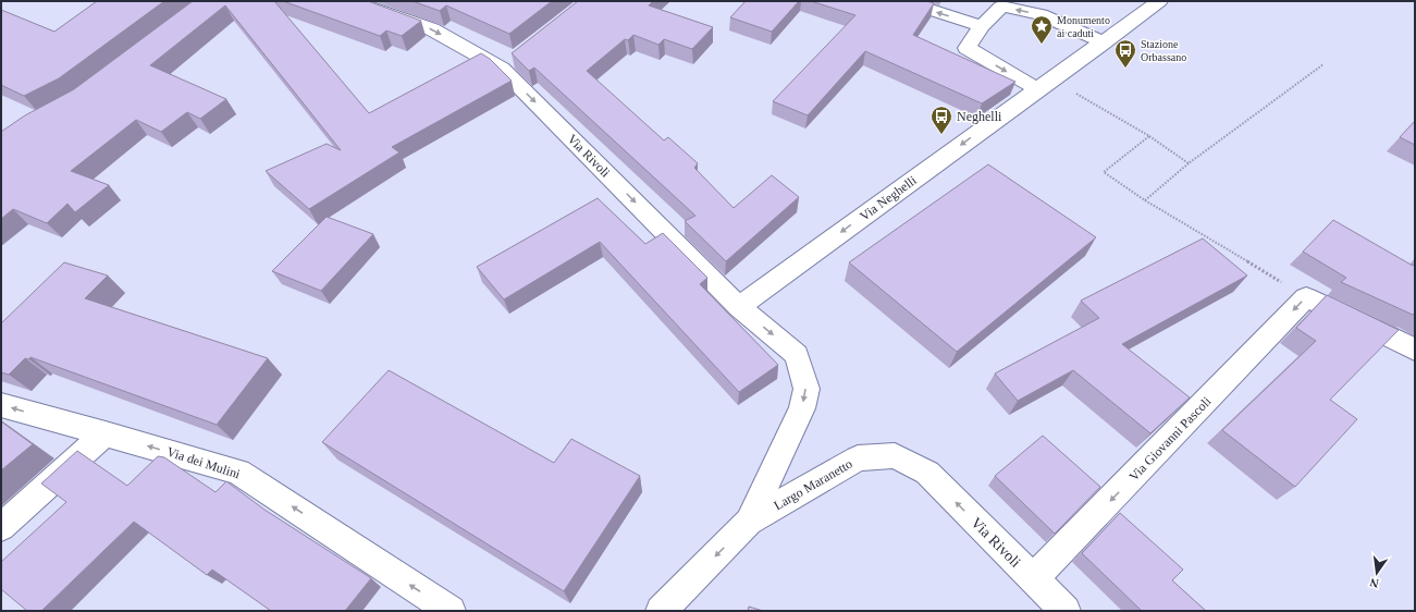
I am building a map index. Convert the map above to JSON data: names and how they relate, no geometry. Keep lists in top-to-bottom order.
{
  "streets": {
    "street": [
      "Via Rivoli",
      "Via Neghelli",
      "Via Giovanni Pascoli",
      "Via dei Mulini",
      "Largo Maranetto"
    ]
  },
  "crossings": [
    ["Via Rivoli", "Via Neghelli"],
    ["Via Rivoli", "Via Giovanni Pascoli"],
    ["Via Rivoli", "Largo Maranetto"]
  ],
  "one_way": [
    "Via Neghelli",
    "Via Giovanni Pascoli",
    "Via dei Mulini",
    "Largo Maranetto"
  ],
  "places": {
    "place": ["Monumento ai caduti"],
    "bus stop": ["Stazione Orbassano", "Neghelli"]
  },
  "north": "bottom"
}
